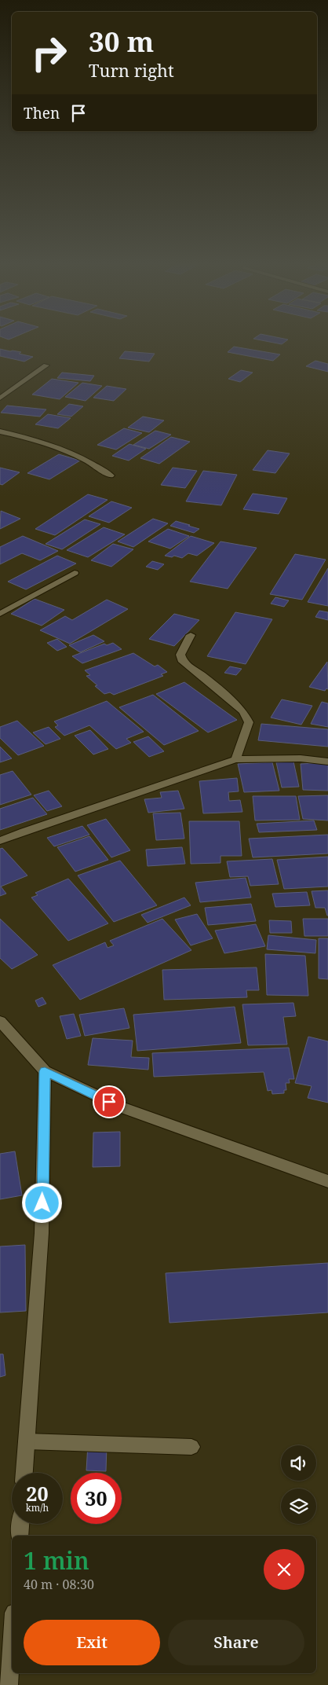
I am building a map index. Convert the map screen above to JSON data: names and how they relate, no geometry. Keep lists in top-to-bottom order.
{
  "page": {
    "turn": ["30 m", "Turn right"],
    "then": "Then",
    "speed": "20 km/h",
    "limit": "30",
    "heading": ["1 min", "40 m · 08:30"],
    "buttons": ["Exit", "Share"]
  }
}
